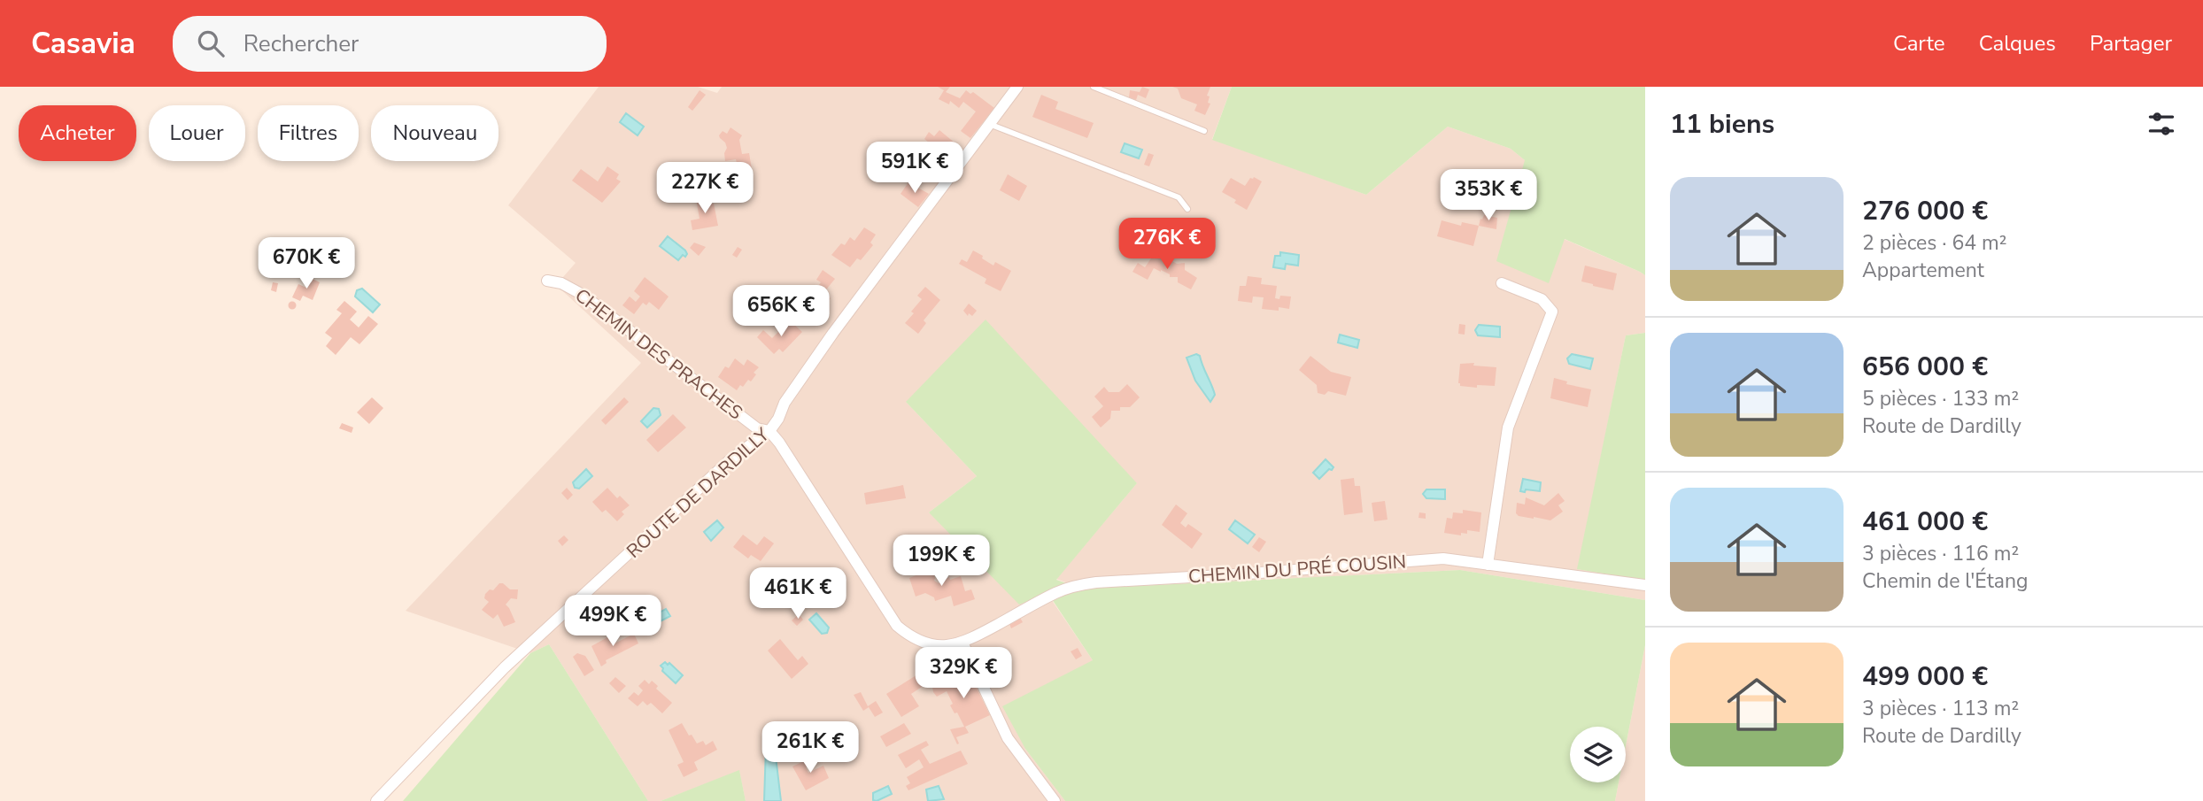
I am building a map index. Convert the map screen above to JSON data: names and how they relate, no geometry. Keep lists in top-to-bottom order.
{
  "streets": {
    "street": ["CHEMIN DES PRACHES", "ROUTE DE DARDILLY", "CHEMIN DU PRÉ COUSIN"]
  },
  "crossings": [
    ["CHEMIN DES PRACHES", "ROUTE DE DARDILLY"]
  ],
  "page": {
    "header": "Casavia",
    "search": "Rechercher",
    "nav": ["Carte", "Calques", "Partager"],
    "heading": "11 biens",
    "chip": [
      "Acheter",
      "Louer",
      "Filtres",
      "Nouveau"
    ],
    "price": [
      "591K €",
      "227K €",
      "353K €",
      "276K €",
      "670K €",
      "656K €",
      "199K €",
      "461K €",
      "499K €",
      "329K €",
      "261K €"
    ],
    "list": [
      {
        "name": "276 000 €",
        "note": "2 pièces · 64 m² · Appartement"
      },
      {
        "name": "656 000 €",
        "note": "5 pièces · 133 m² · Route de Dardilly"
      },
      {
        "name": "461 000 €",
        "note": "3 pièces · 116 m² · Chemin de l'Étang"
      },
      {
        "name": "499 000 €",
        "note": "3 pièces · 113 m² · Route de Dardilly"
      }
    ]
  }
}
